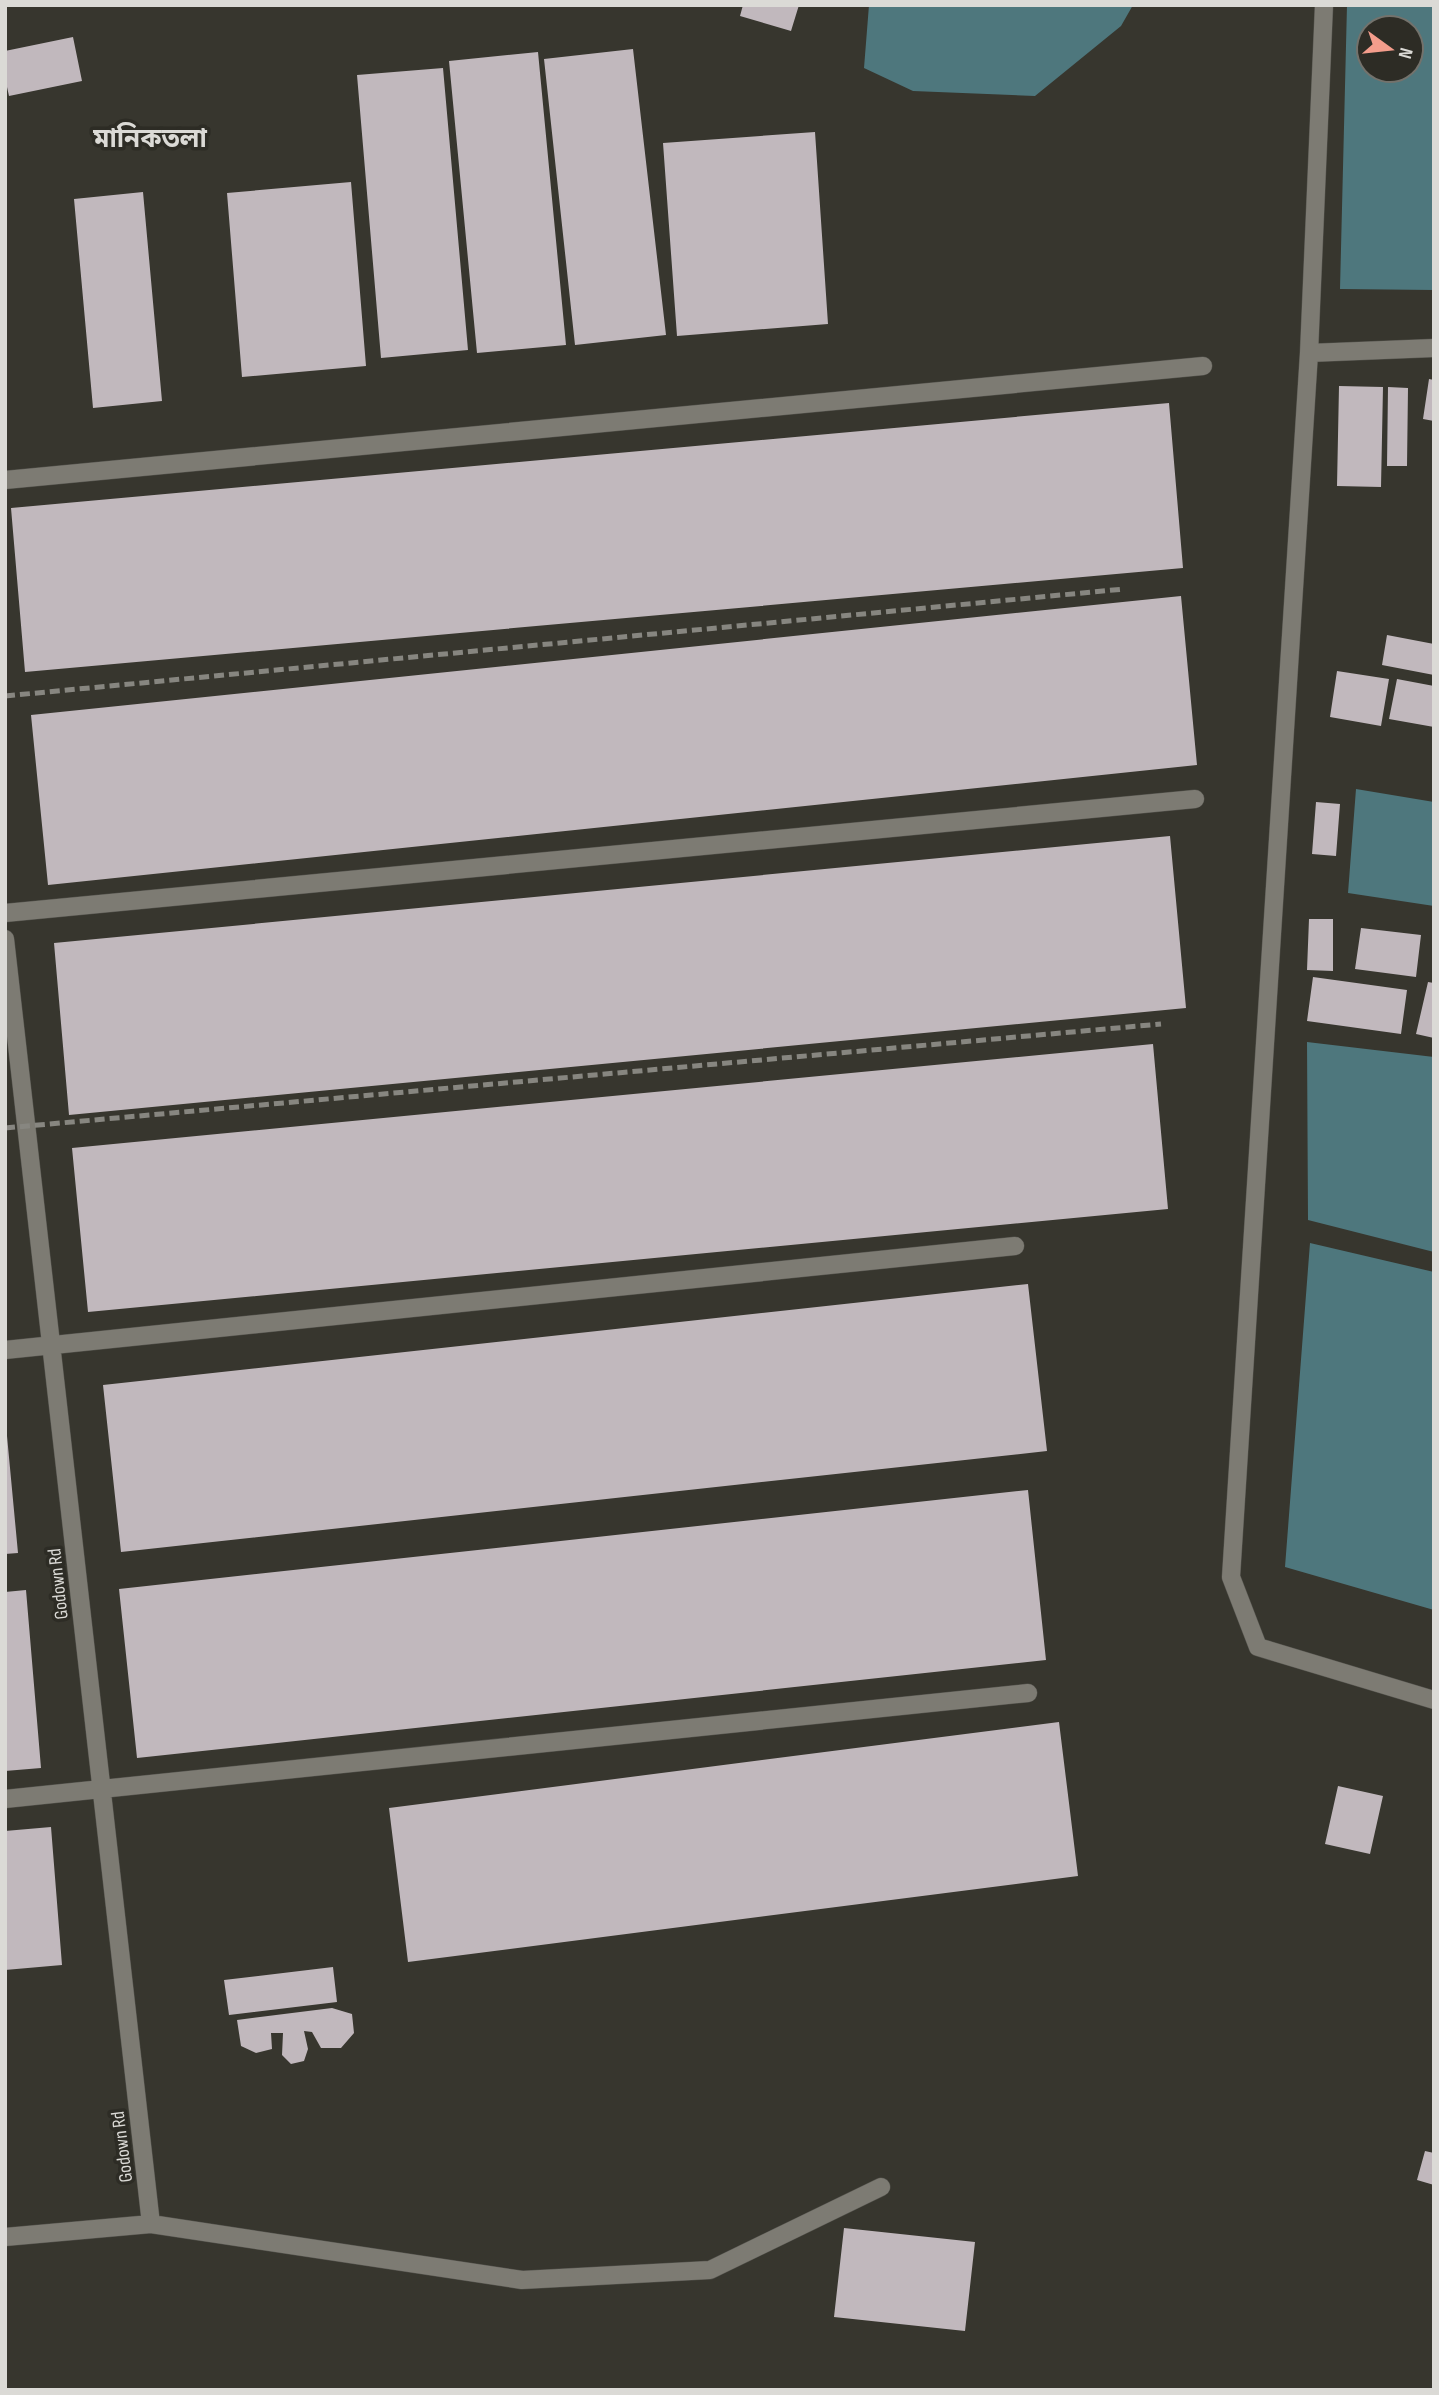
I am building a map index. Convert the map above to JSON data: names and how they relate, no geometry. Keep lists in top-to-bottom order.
{
  "streets": {
    "street": ["Godown Rd"]
  },
  "districts": ["মানিকতলা"],
  "north": "right"
}
